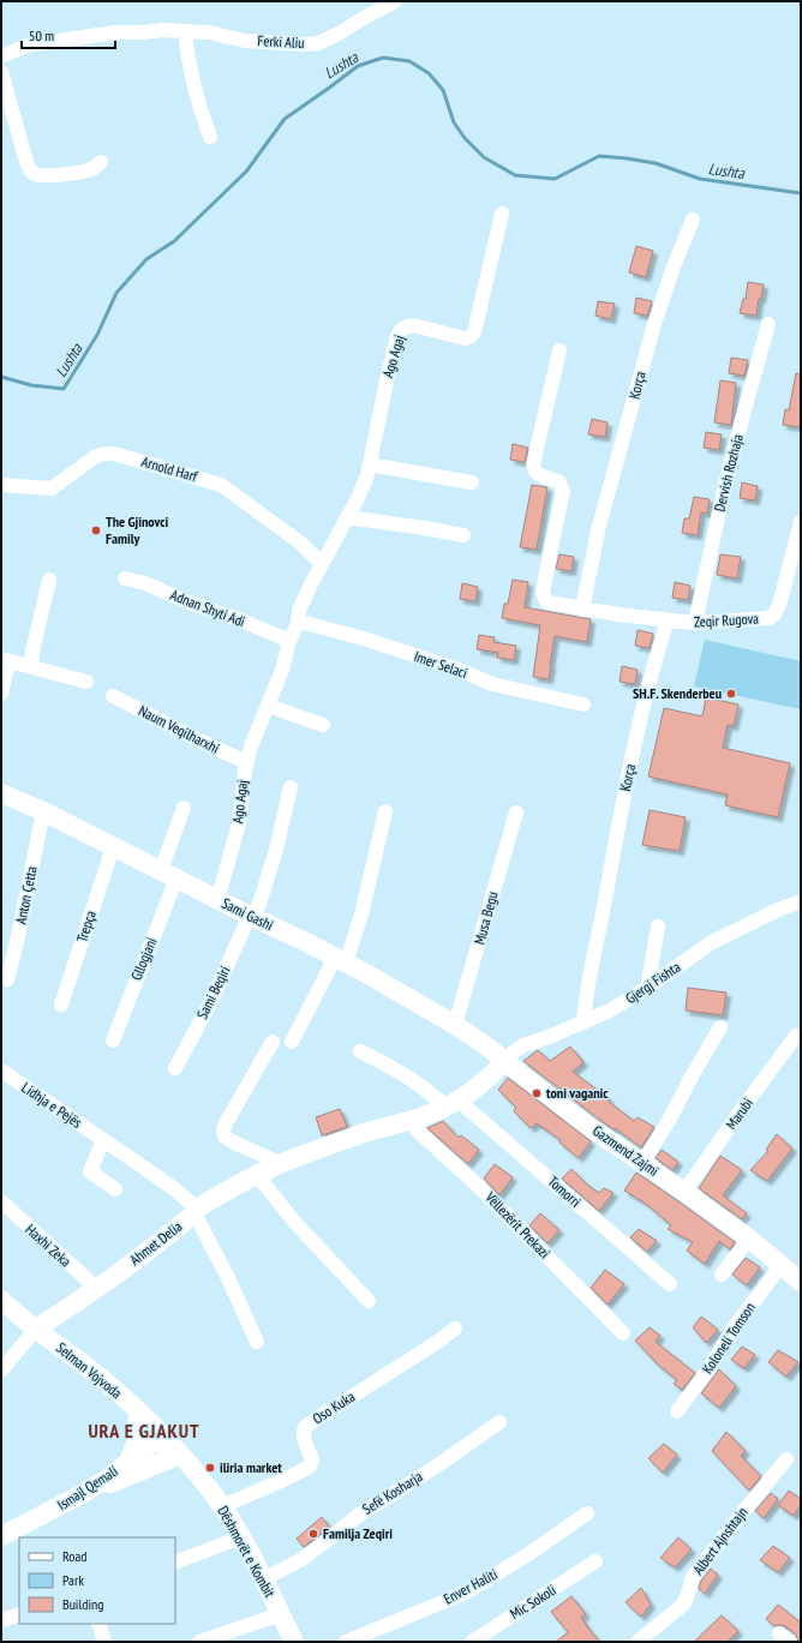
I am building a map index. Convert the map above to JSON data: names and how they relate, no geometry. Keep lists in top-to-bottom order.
{
  "streets": {
    "street": [
      "Ferki Aliu",
      "Ago Agaj",
      "Korça",
      "Arnold Harf",
      "Dervish Rozhaja",
      "Adnan Shyti Adi",
      "Zeqir Rugova",
      "Imer Selaci",
      "Naum Veqilharxhi",
      "Anton Çetta",
      "Sami Gashi",
      "Musa Begu",
      "Trepça",
      "Gllogjani",
      "Gjergj Fishta",
      "Sami Beqiri",
      "Lidhja e Pejës",
      "Marubi",
      "Gazmend Zajmi",
      "Tomorri",
      "Vëllezërit Prekazi",
      "Ahmet Delia",
      "Haxhi Zeka",
      "Koloneli Tomson",
      "Selman Vojvoda",
      "Oso Kuka",
      "Ismajl Qemali",
      "Sefë Kosharja",
      "Albert Ajnshtajn",
      "Dëshmorët e Kombit",
      "Enver Haliti",
      "Mic Sokoli"
    ]
  },
  "crossings": [
    ["Ago Agaj", "Arnold Harf"],
    ["Ago Agaj", "Adnan Shyti Adi"],
    ["Ago Agaj", "Imer Selaci"],
    ["Ago Agaj", "Naum Veqilharxhi"],
    ["Ago Agaj", "Sami Gashi"],
    ["Korça", "Zeqir Rugova"],
    ["Korça", "Gjergj Fishta"],
    ["Dervish Rozhaja", "Zeqir Rugova"],
    ["Anton Çetta", "Sami Gashi"],
    ["Sami Gashi", "Musa Begu"],
    ["Sami Gashi", "Trepça"],
    ["Sami Gashi", "Gllogjani"],
    ["Sami Gashi", "Gjergj Fishta"],
    ["Sami Gashi", "Sami Beqiri"],
    ["Sami Gashi", "Gazmend Zajmi"],
    ["Sami Gashi", "Ahmet Delia"],
    ["Gjergj Fishta", "Gazmend Zajmi"],
    ["Gjergj Fishta", "Ahmet Delia"],
    ["Lidhja e Pejës", "Ahmet Delia"],
    ["Marubi", "Gazmend Zajmi"],
    ["Gazmend Zajmi", "Ahmet Delia"],
    ["Gazmend Zajmi", "Koloneli Tomson"],
    ["Tomorri", "Ahmet Delia"],
    ["Vëllezërit Prekazi", "Ahmet Delia"],
    ["Ahmet Delia", "Haxhi Zeka"],
    ["Ahmet Delia", "Selman Vojvoda"],
    ["Selman Vojvoda", "Ismajl Qemali"],
    ["Selman Vojvoda", "Dëshmorët e Kombit"],
    ["Oso Kuka", "Dëshmorët e Kombit"],
    ["Ismajl Qemali", "Dëshmorët e Kombit"],
    ["Sefë Kosharja", "Dëshmorët e Kombit"]
  ],
  "districts": ["URA E GJAKUT"],
  "water": ["Lushta"],
  "places": [
    "The Gjinovci Family",
    "SH.F. Skenderbeu",
    "toni vaganic",
    "iliria market",
    "Familja Zeqiri"
  ],
  "legend": ["Road", "Park", "Building"],
  "scale_bar": "50 m"
}
